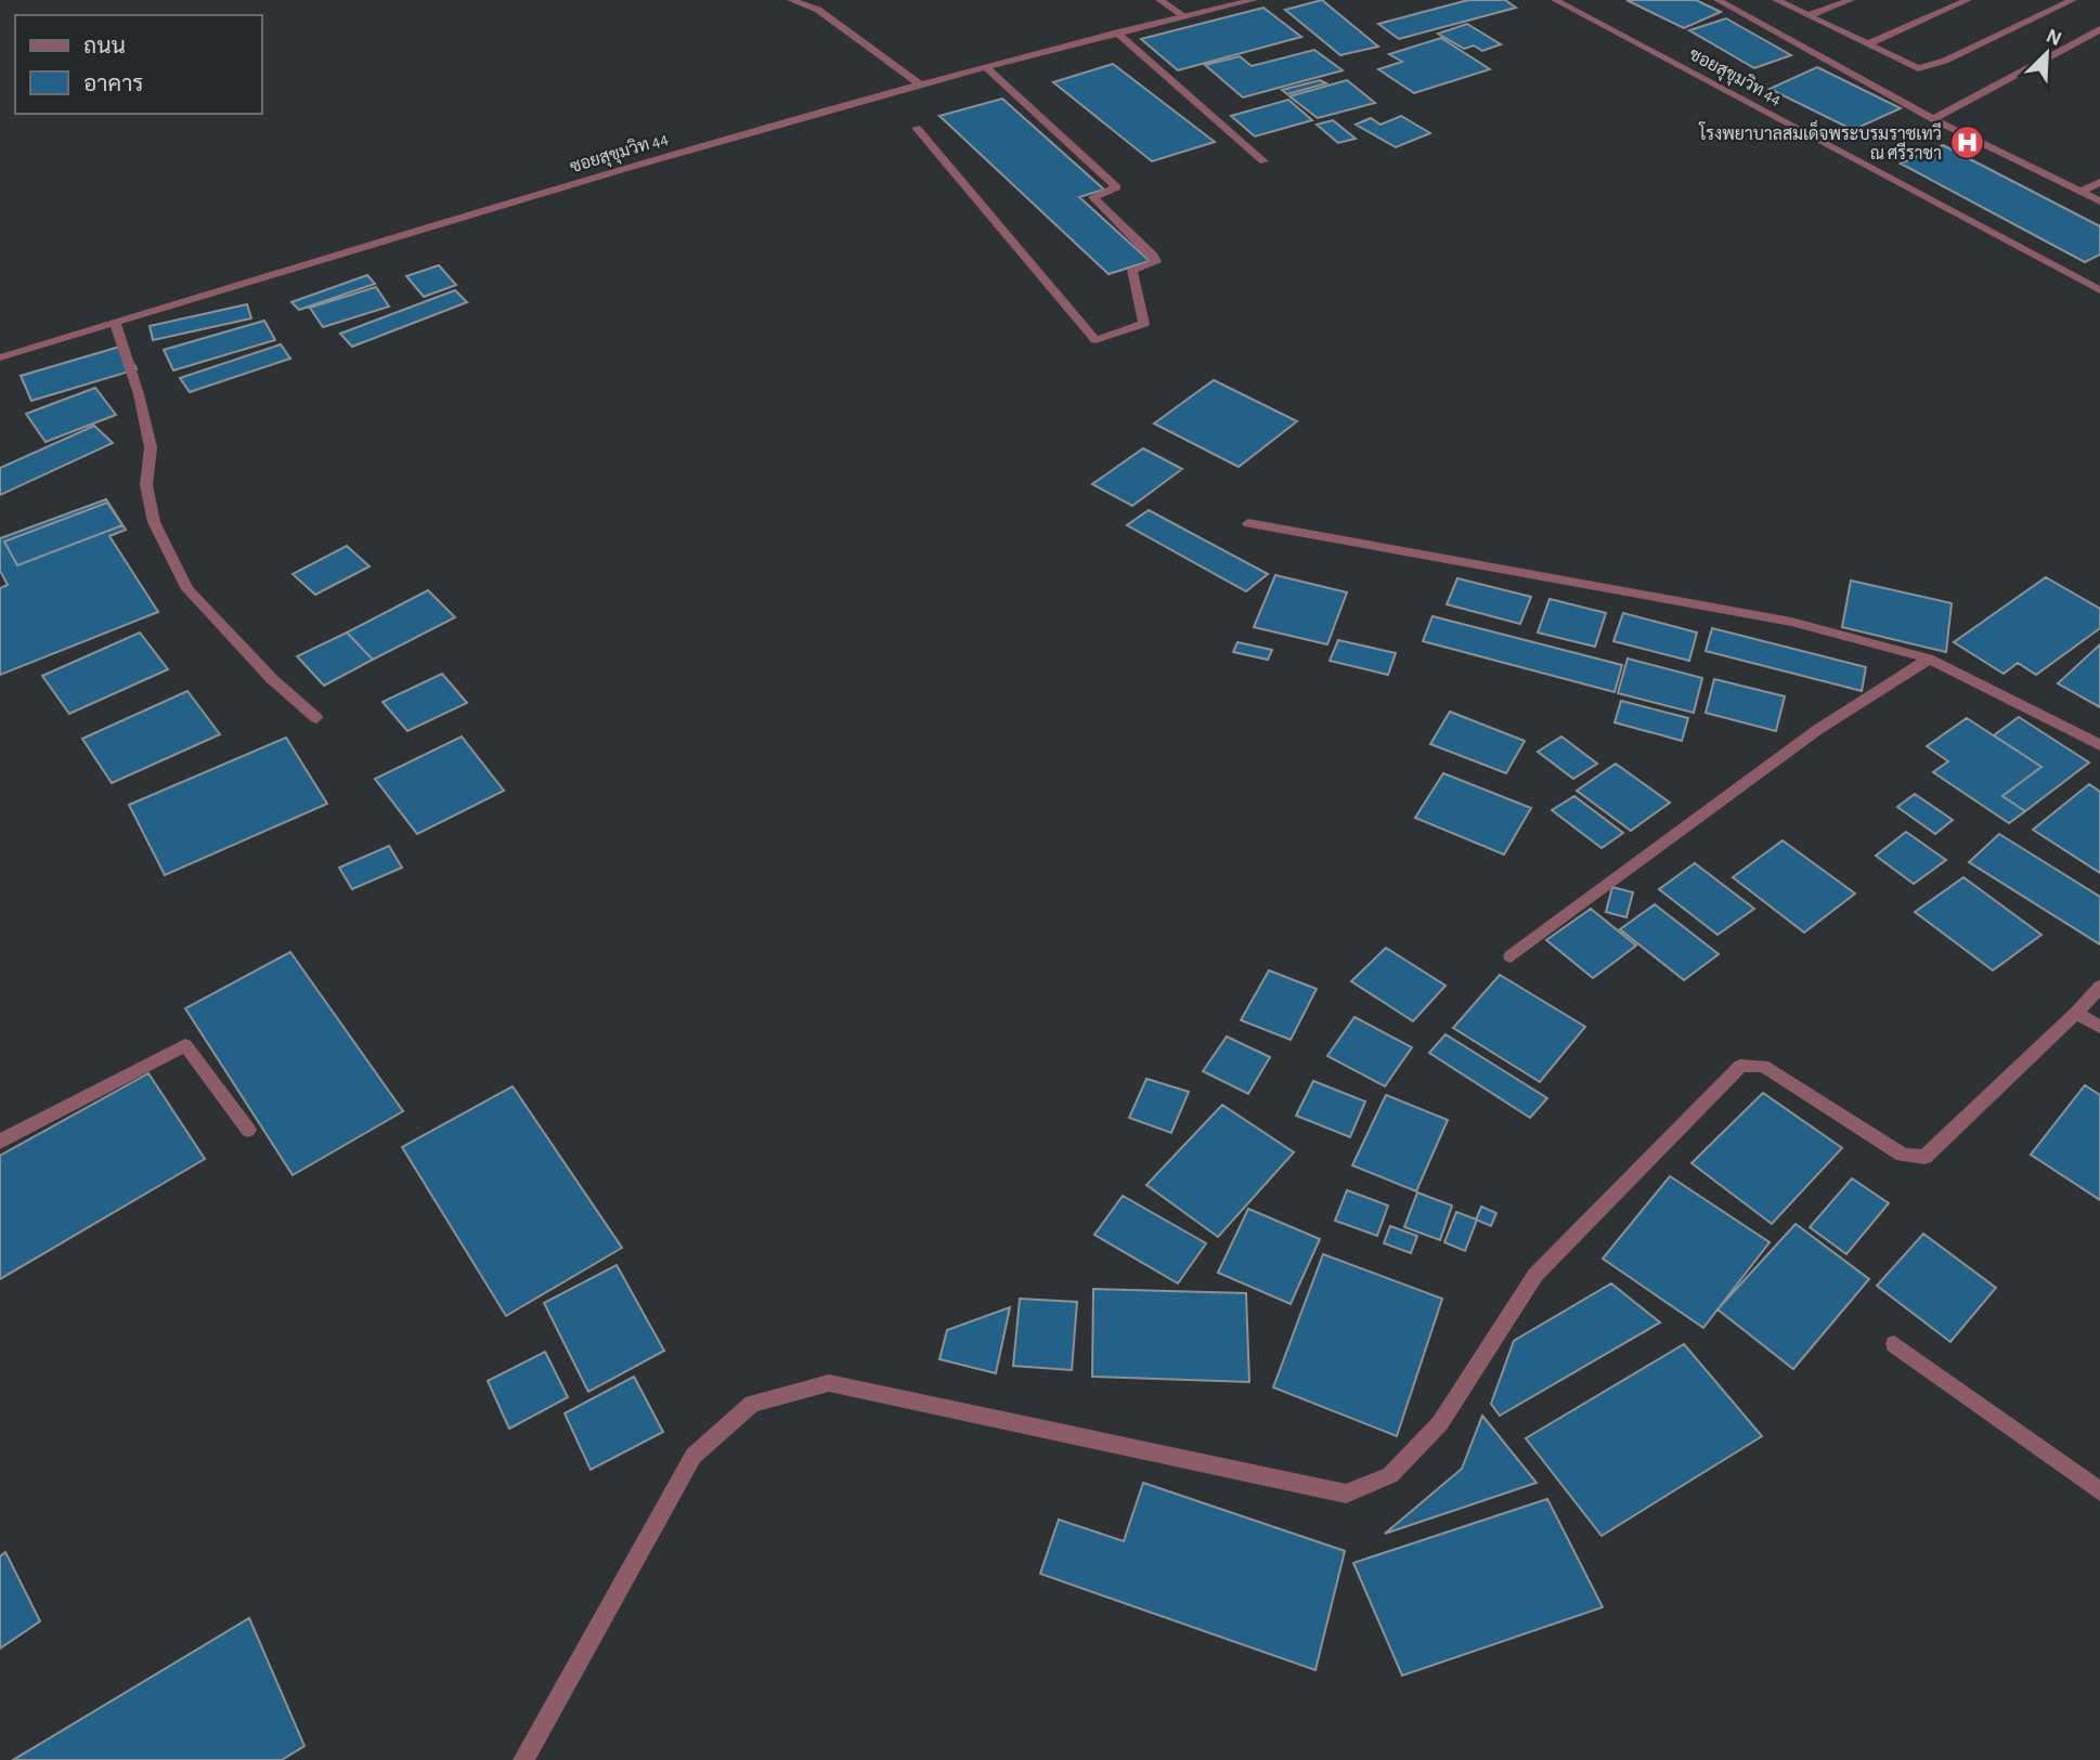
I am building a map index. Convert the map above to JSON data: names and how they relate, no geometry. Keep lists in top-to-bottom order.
{
  "streets": {
    "street": ["ซอยสุขุมวิท 44"]
  },
  "places": {
    "hospital": ["โรงพยาบาลสมเด็จพระบรมราชเทวี ณ ศรีราชา"]
  },
  "legend": ["ถนน", "อาคาร"],
  "north": "top right"
}
